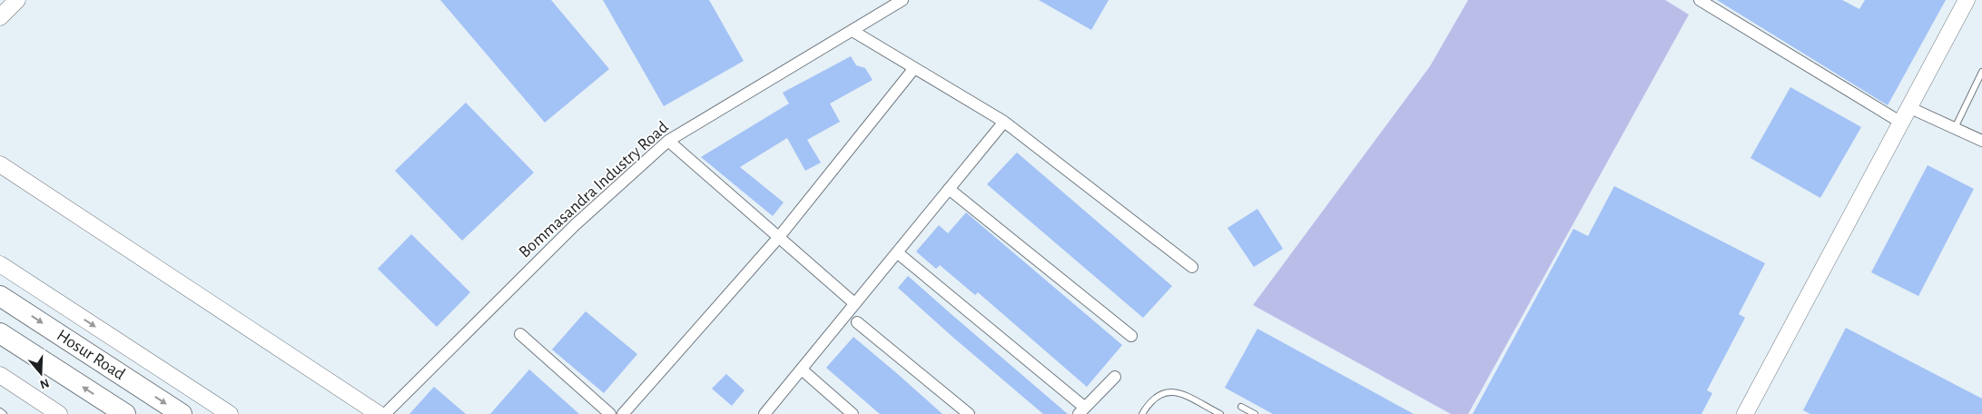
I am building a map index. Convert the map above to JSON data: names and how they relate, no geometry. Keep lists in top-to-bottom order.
{
  "streets": {
    "highway": ["Hosur Road"],
    "street": ["Bommasandra Industry Road"]
  },
  "north": "bottom"
}
